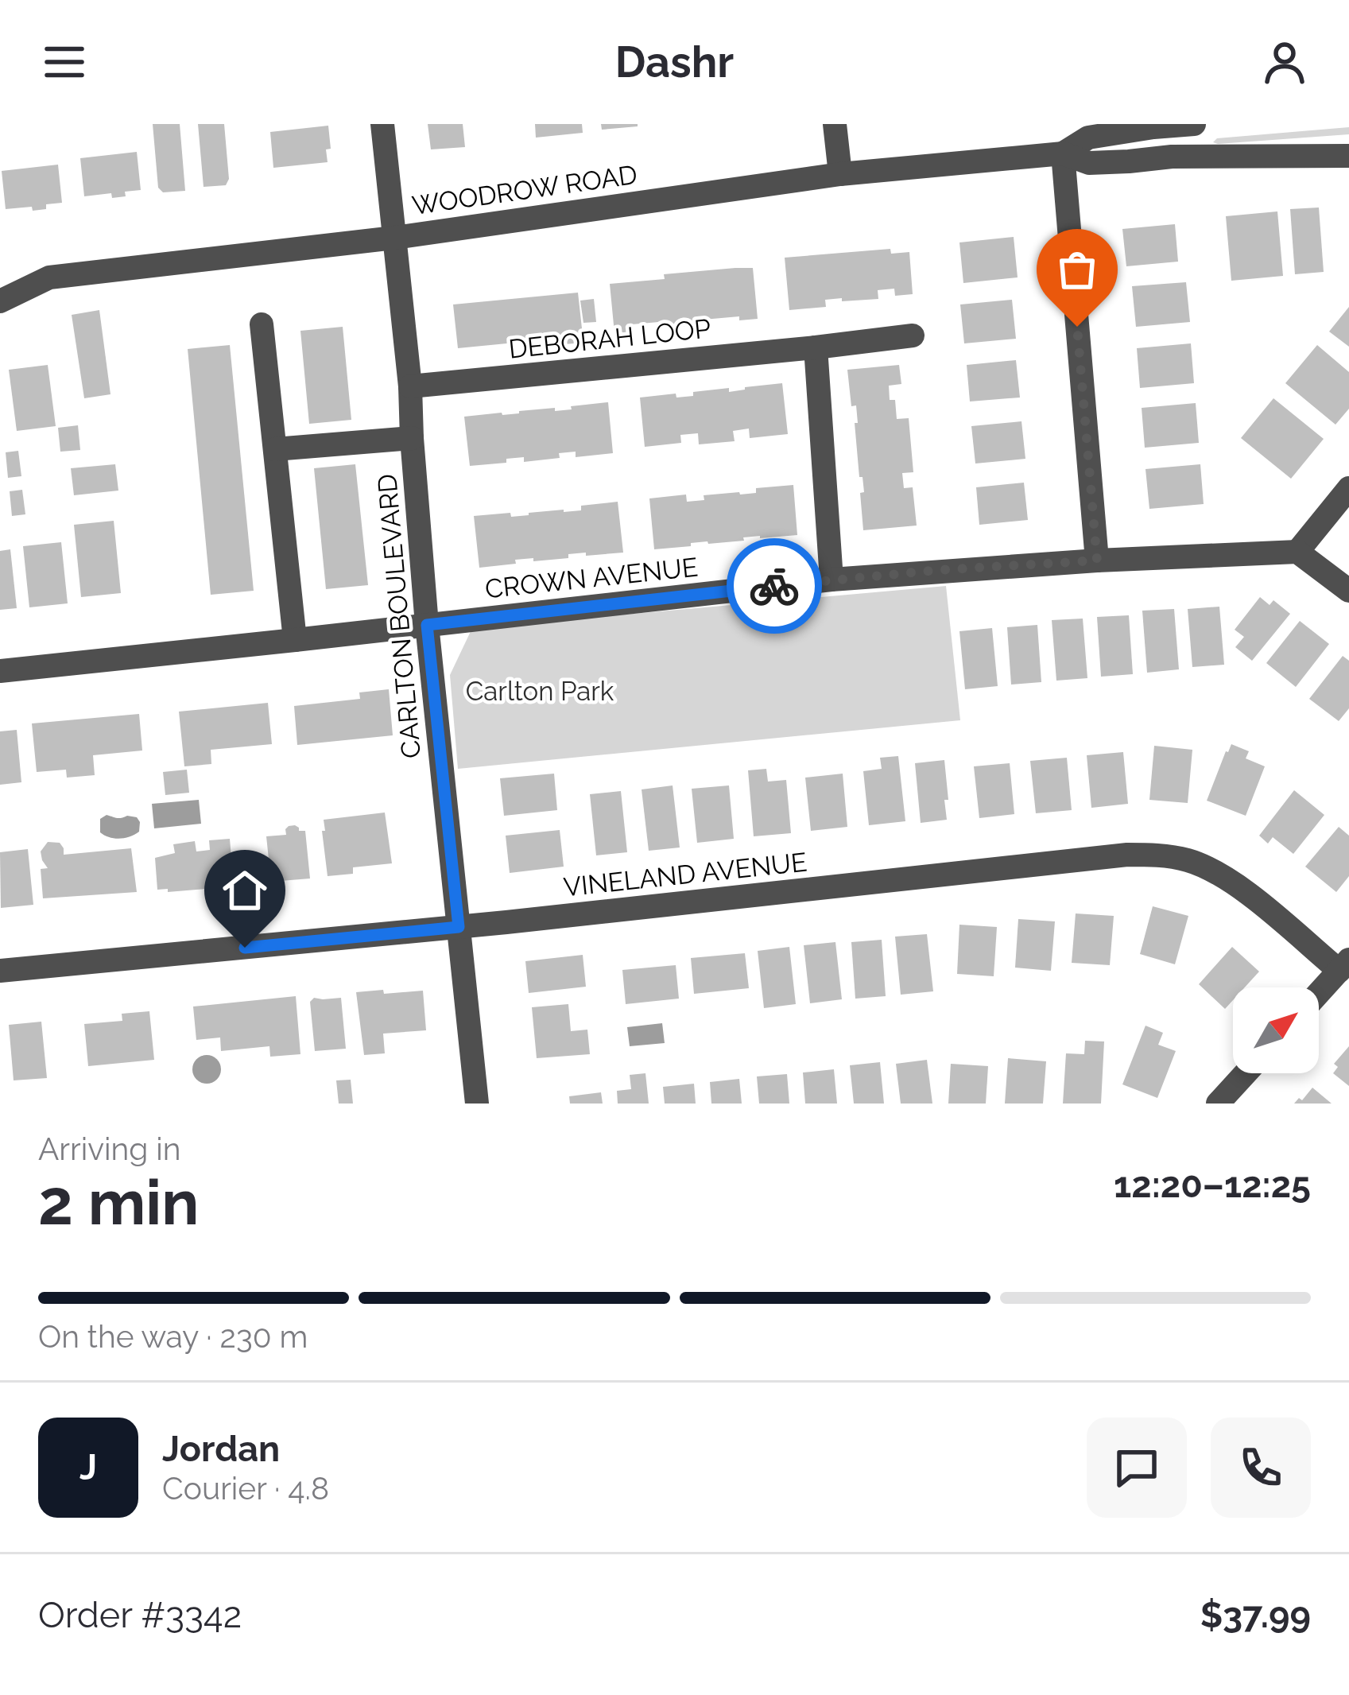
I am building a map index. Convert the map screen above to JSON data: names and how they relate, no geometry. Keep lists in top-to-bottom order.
{
  "streets": {
    "street": [
      "WOODROW ROAD",
      "DEBORAH LOOP",
      "CROWN AVENUE",
      "CARLTON BOULEVARD",
      "VINELAND AVENUE"
    ]
  },
  "crossings": [
    ["WOODROW ROAD", "CARLTON BOULEVARD"],
    ["DEBORAH LOOP", "CARLTON BOULEVARD"],
    ["CROWN AVENUE", "CARLTON BOULEVARD"],
    ["CARLTON BOULEVARD", "VINELAND AVENUE"]
  ],
  "parks": ["Carlton Park"],
  "north": "top right",
  "page": {
    "header": "Dashr",
    "heading": ["2 min", "Arriving in", "12:20–12:25"],
    "panel": [
      "Jordan",
      "Courier · 4.8",
      "Order #3342",
      "$37.99"
    ],
    "bar": "On the way · 230 m",
    "round": "J"
  }
}
